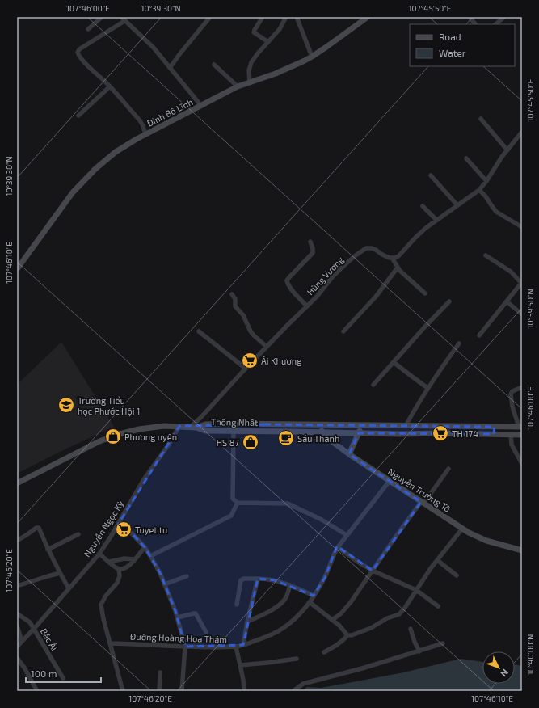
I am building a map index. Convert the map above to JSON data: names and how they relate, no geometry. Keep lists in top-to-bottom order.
{
  "streets": {
    "main road": ["Đinh Bộ Lĩnh", "Thống Nhất", "Nguyễn Trường Tộ"],
    "street": [
      "Hùng Vương",
      "Nguyễn Ngọc Kỳ",
      "Đường Hoàng Hoa Thám",
      "Bác Ái"
    ]
  },
  "crossings": [
    ["Hùng Vương", "Thống Nhất"],
    ["Thống Nhất", "Nguyễn Trường Tộ"],
    ["Nguyễn Trường Tộ", "Đường Hoàng Hoa Thám"],
    ["Nguyễn Ngọc Kỳ", "Bác Ái"]
  ],
  "places": {
    "supermarket": ["Ái Khương", "TH 174", "Tuyet tu"],
    "school or university": ["Trường Tiểu học Phước Hội 1"],
    "shop": ["Phương uyên", "HS 87"],
    "cafe": ["Sáu Thanh"]
  },
  "legend": ["Road", "Water"],
  "scale_bar": "100 m",
  "north": "bottom right",
  "coordinates": [
    "107°46'00\"E",
    "10°39'30\"N",
    "107°45'50\"E",
    "107°46'10\"E",
    "10°39'50\"N",
    "107°46'20\"E",
    "10°40'00\"N"
  ]
}
